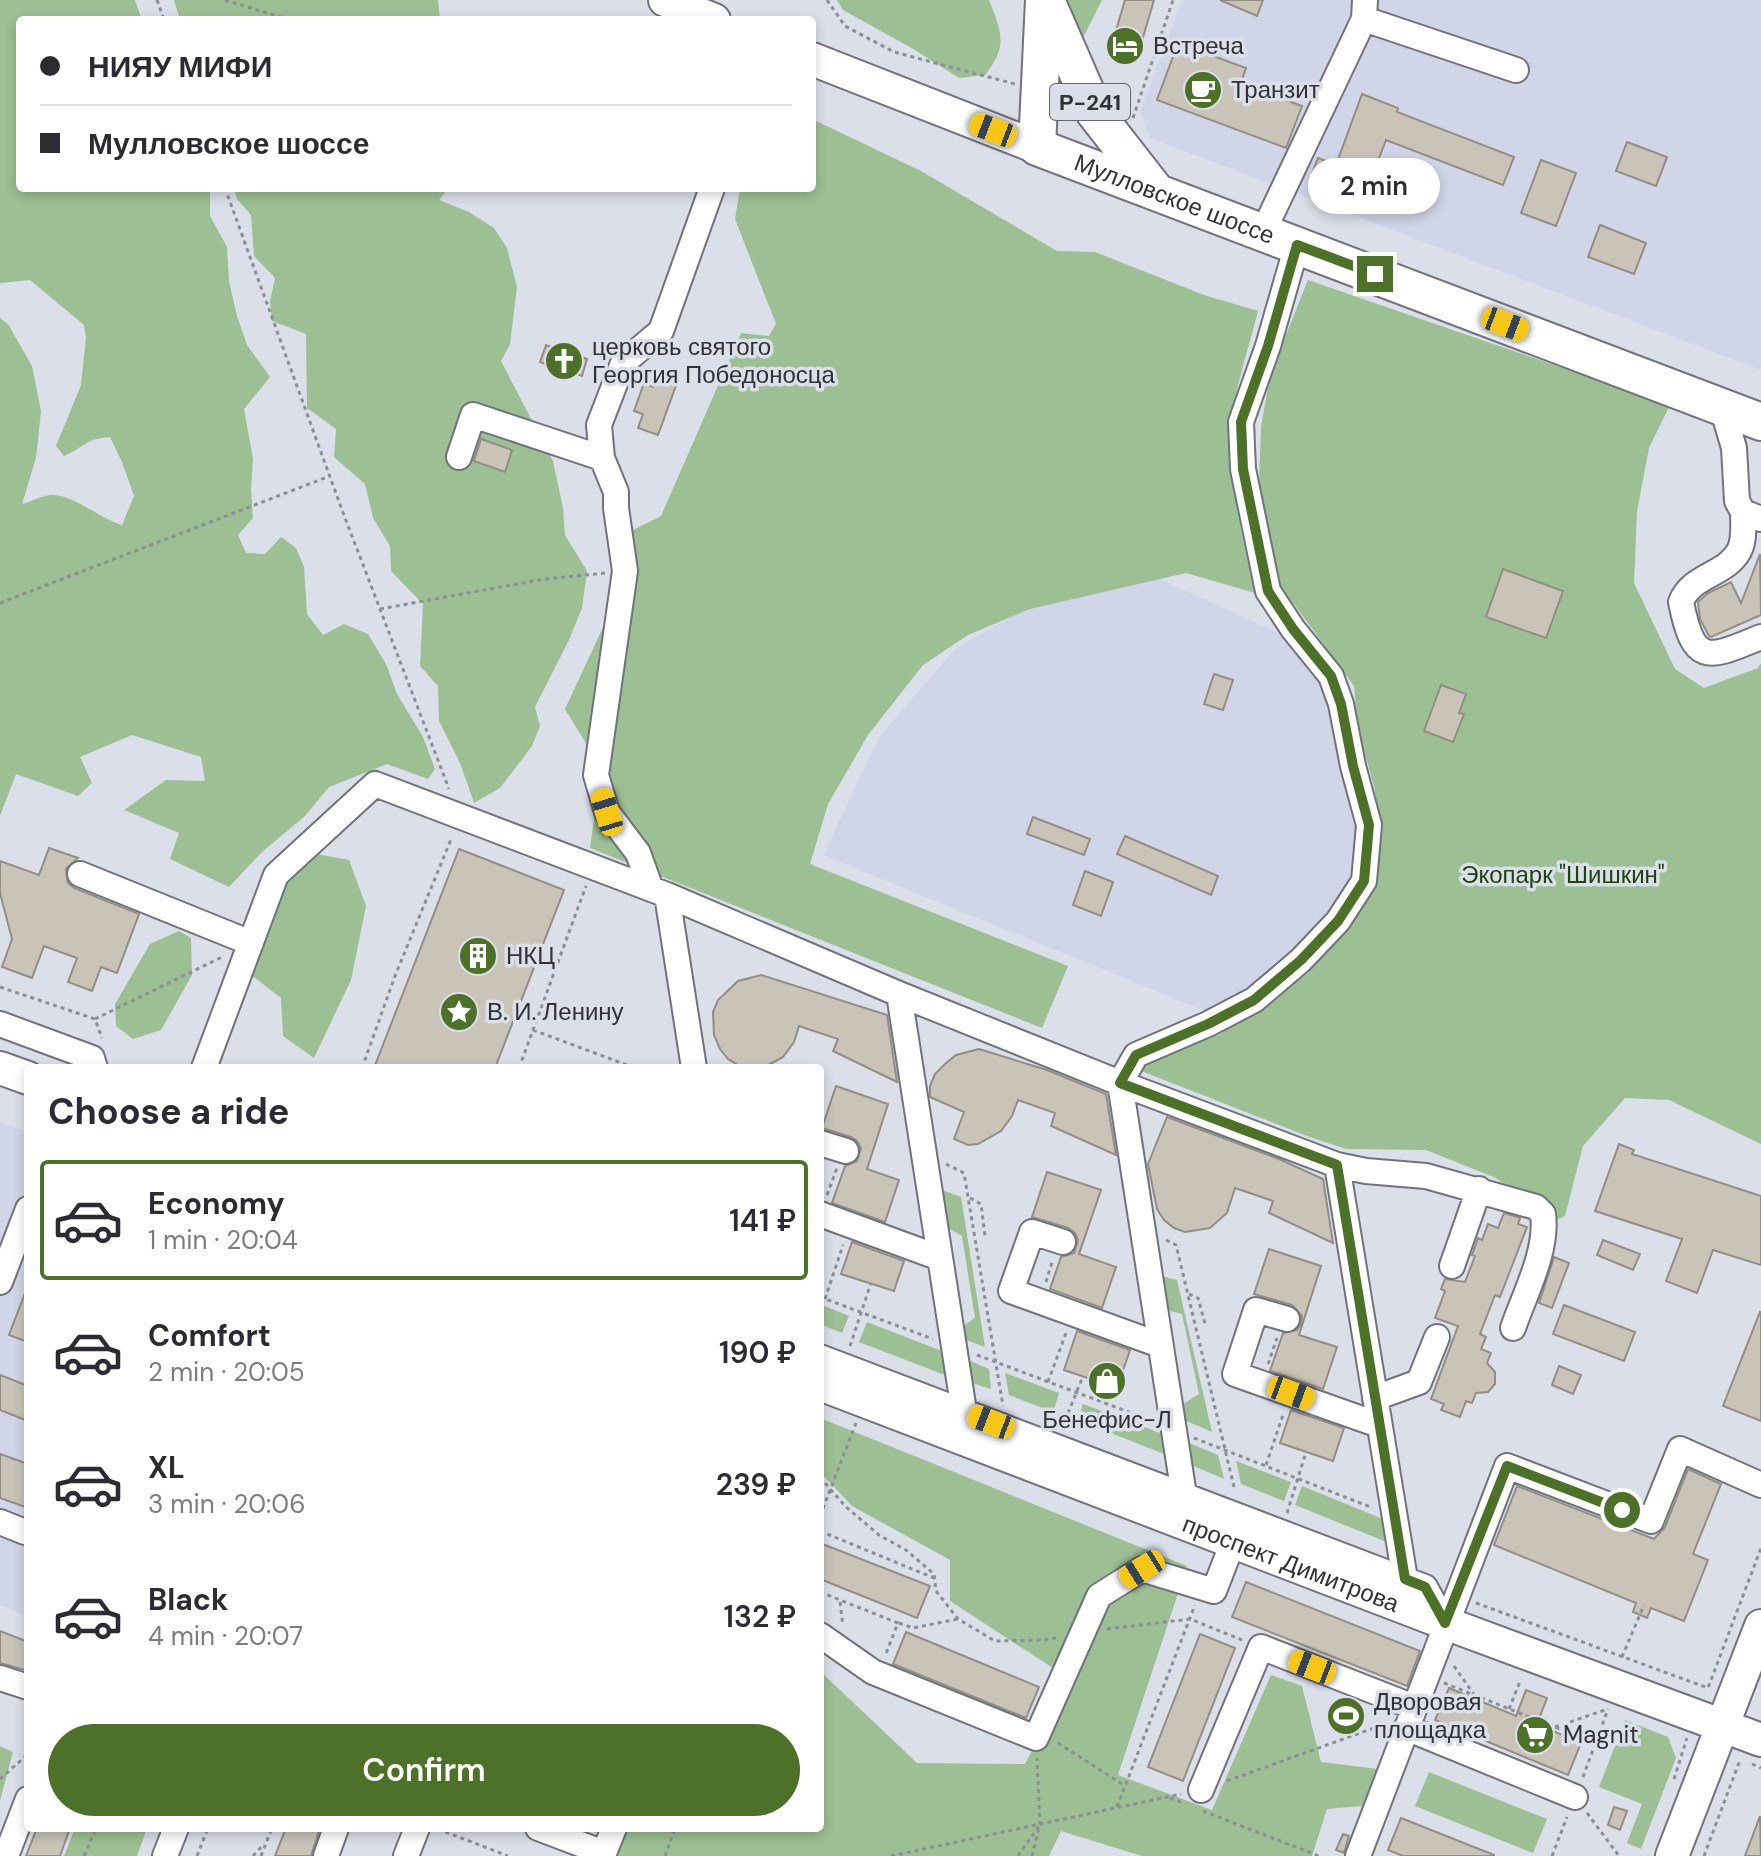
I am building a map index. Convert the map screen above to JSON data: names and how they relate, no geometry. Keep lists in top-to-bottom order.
{
  "streets": {
    "highway": ["Р-241", "Мулловское шоссе"],
    "main road": ["проспект Димитрова"]
  },
  "crossings": [
    ["Р-241", "Мулловское шоссе"]
  ],
  "parks": ["Экопарк \"Шишкин\""],
  "places": {
    "hotel": ["Встреча"],
    "cafe": ["Транзит"],
    "church": ["церковь святого Георгия Победоносца"],
    "building": ["НКЦ"],
    "place": ["В. И. Ленину"],
    "shop": ["Бенефис-Л"],
    "sports": ["Дворовая площадка"],
    "supermarket": ["Magnit"]
  },
  "page": {
    "banner": ["НИЯУ МИФИ", "Мулловское шоссе"],
    "bubble": "2 min",
    "heading": "Choose a ride",
    "list": [
      {
        "name": "Economy",
        "note": "1 min · 20:04",
        "value": "141 ₽"
      },
      {
        "name": "Comfort",
        "note": "2 min · 20:05",
        "value": "190 ₽"
      },
      {
        "name": "XL",
        "note": "3 min · 20:06",
        "value": "239 ₽"
      },
      {
        "name": "Black",
        "note": "4 min · 20:07",
        "value": "132 ₽"
      }
    ],
    "buttons": "Confirm"
  }
}
